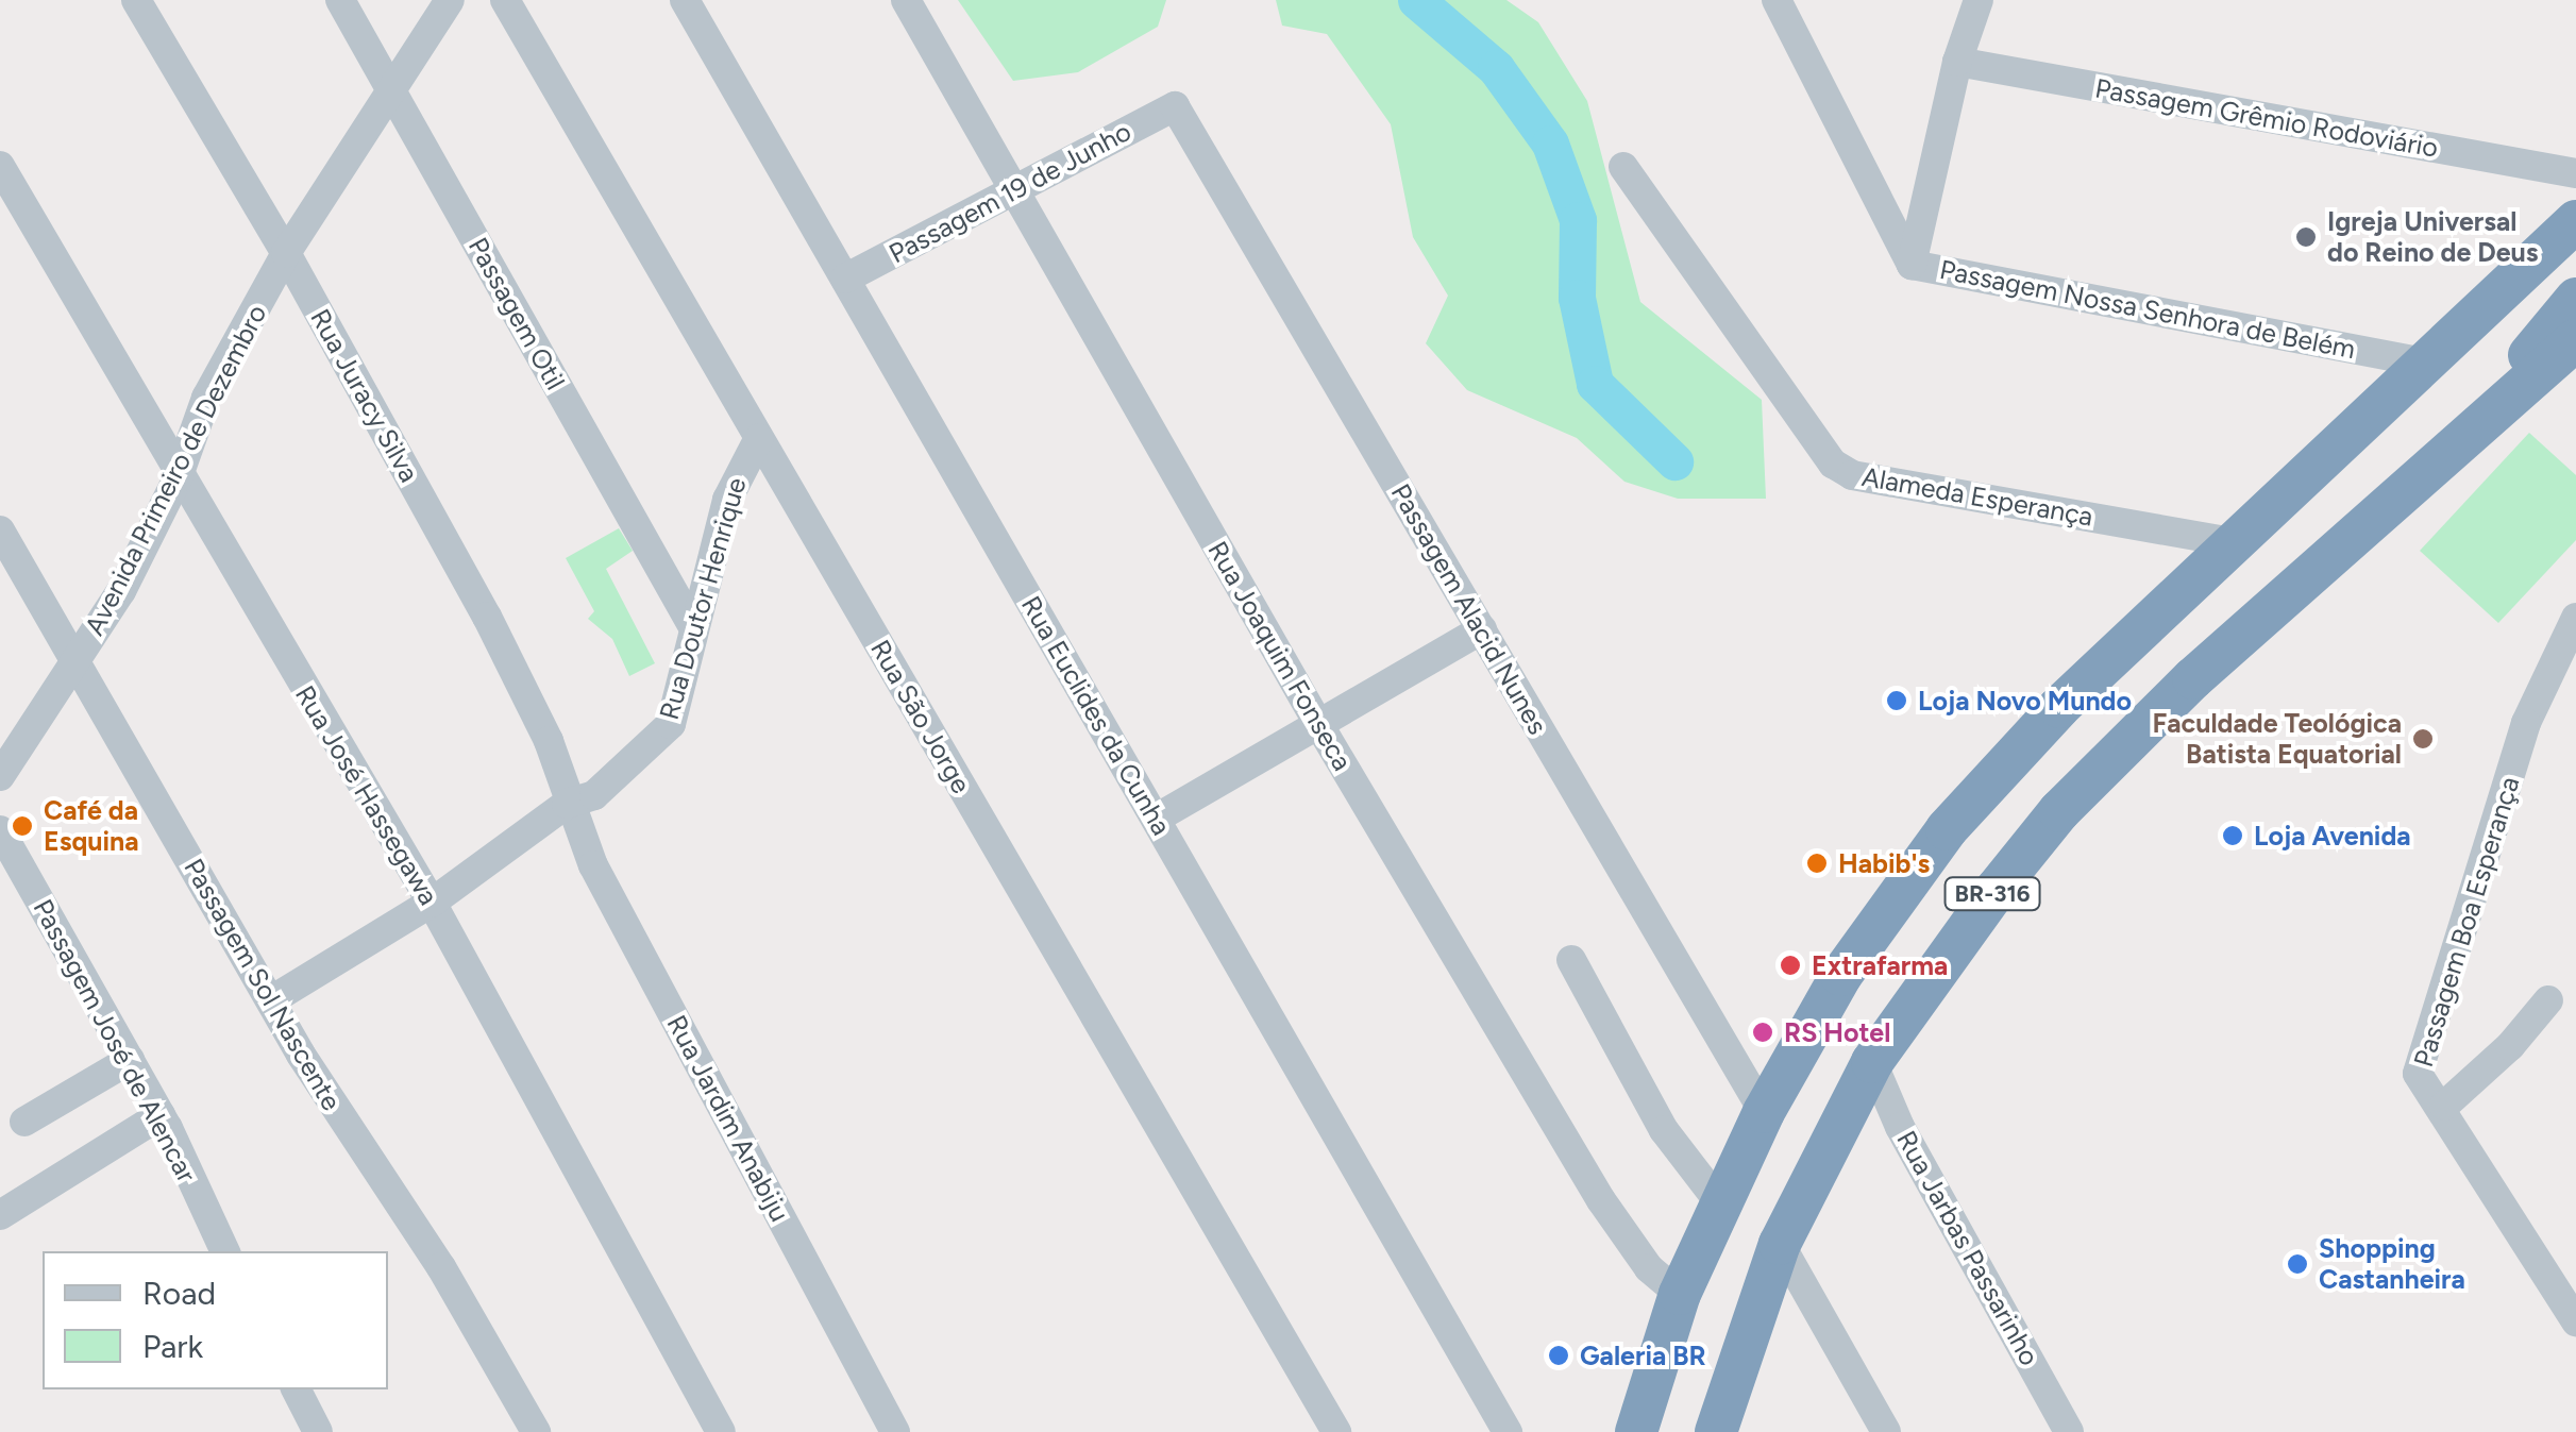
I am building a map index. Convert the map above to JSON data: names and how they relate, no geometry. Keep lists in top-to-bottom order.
{
  "streets": {
    "highway": ["BR-316"],
    "street": [
      "Passagem Grêmio Rodoviário",
      "Passagem 19 de Junho",
      "Passagem Nossa Senhora de Belém",
      "Passagem Otil",
      "Rua Juracy Silva",
      "Avenida Primeiro de Dezembro",
      "Alameda Esperança",
      "Rua Doutor Henrique",
      "Passagem Alacid Nunes",
      "Rua Joaquim Fonseca",
      "Rua Euclides da Cunha",
      "Rua São Jorge",
      "Rua José Hassegawa",
      "Passagem Boa Esperança",
      "Passagem Sol Nascente",
      "Passagem José de Alencar",
      "Rua Jardim Anabiju",
      "Rua Jarbas Passarinho"
    ]
  },
  "crossings": [
    ["Passagem 19 de Junho", "Passagem Alacid Nunes"],
    ["Passagem 19 de Junho", "Rua Joaquim Fonseca"],
    ["Passagem 19 de Junho", "Rua Euclides da Cunha"],
    ["Passagem Nossa Senhora de Belém", "BR-316"],
    ["Passagem Otil", "Avenida Primeiro de Dezembro"],
    ["Passagem Otil", "Rua Doutor Henrique"],
    ["Rua Juracy Silva", "Avenida Primeiro de Dezembro"],
    ["Rua Juracy Silva", "Rua Doutor Henrique"],
    ["Rua Juracy Silva", "Rua Jardim Anabiju"],
    ["Avenida Primeiro de Dezembro", "Rua José Hassegawa"],
    ["Avenida Primeiro de Dezembro", "Passagem Sol Nascente"],
    ["Alameda Esperança", "BR-316"],
    ["Rua Doutor Henrique", "Rua São Jorge"],
    ["Rua Doutor Henrique", "Rua José Hassegawa"],
    ["Rua Doutor Henrique", "Passagem Sol Nascente"],
    ["Rua Doutor Henrique", "Rua Jardim Anabiju"],
    ["Passagem Alacid Nunes", "BR-316"],
    ["Rua Joaquim Fonseca", "BR-316"],
    ["BR-316", "Rua Jarbas Passarinho"]
  ],
  "places": [
    "Igreja Universal do Reino de Deus",
    "Loja Novo Mundo",
    "Faculdade Teológica Batista Equatorial",
    "Café da Esquina",
    "Loja Avenida",
    "Habib's",
    "Extrafarma",
    "RS Hotel",
    "Shopping Castanheira",
    "Galeria BR"
  ],
  "legend": ["Road", "Park"]
}
